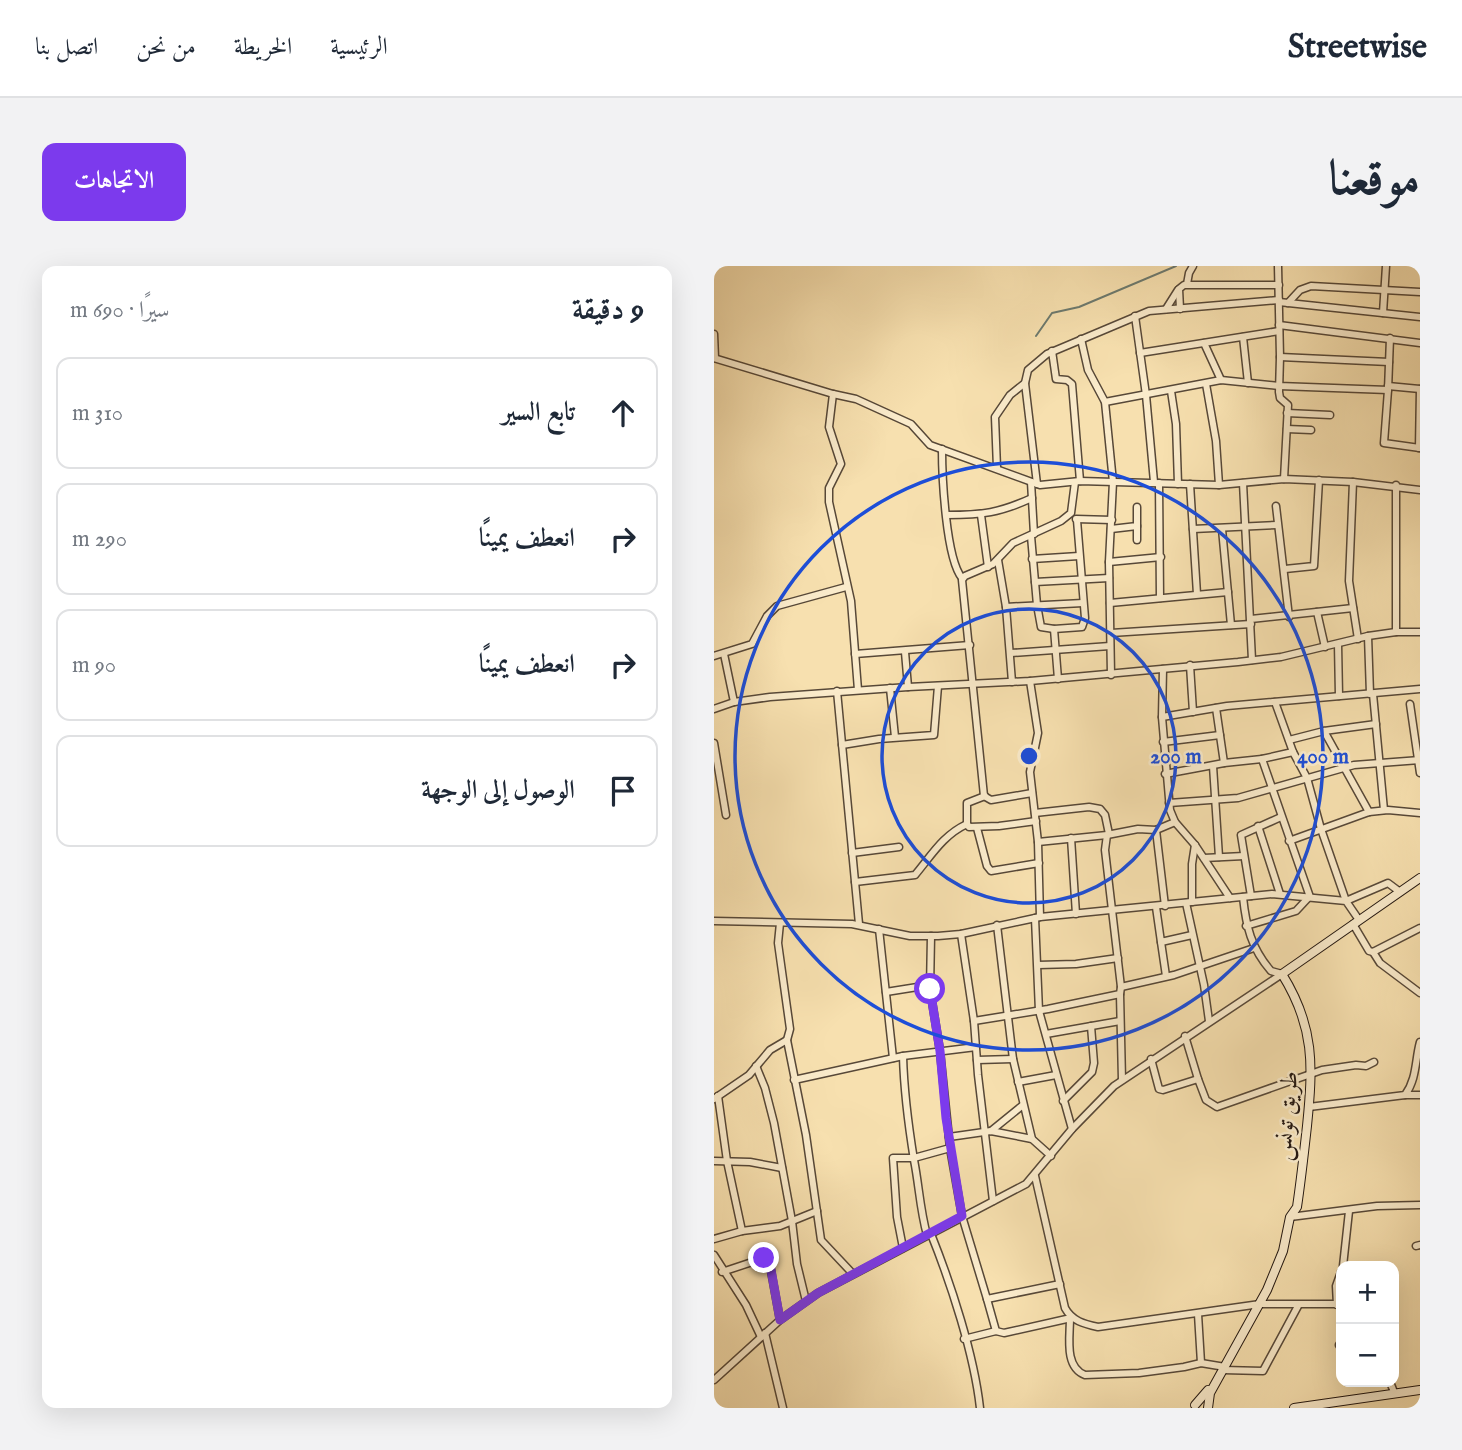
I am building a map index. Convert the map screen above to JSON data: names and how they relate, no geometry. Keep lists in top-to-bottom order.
{
  "streets": {
    "main road": ["طريق تونس"]
  },
  "page": {
    "header": "Streetwise",
    "nav": [
      "الرئيسية",
      "الخريطة",
      "من نحن",
      "اتصل بنا"
    ],
    "title": "موقعنا",
    "buttons": "الاتجاهات",
    "heading": ["9 دقيقة", "سيرًا · 690 m"],
    "list": [
      ["تابع السير", "310 m"],
      ["انعطف يمينًا", "290 m"],
      ["انعطف يمينًا", "90 m"],
      "الوصول إلى الوجهة"
    ],
    "map_buttons": ["+", "−"]
  },
  "rings": ["200 m", "400 m"]
}
